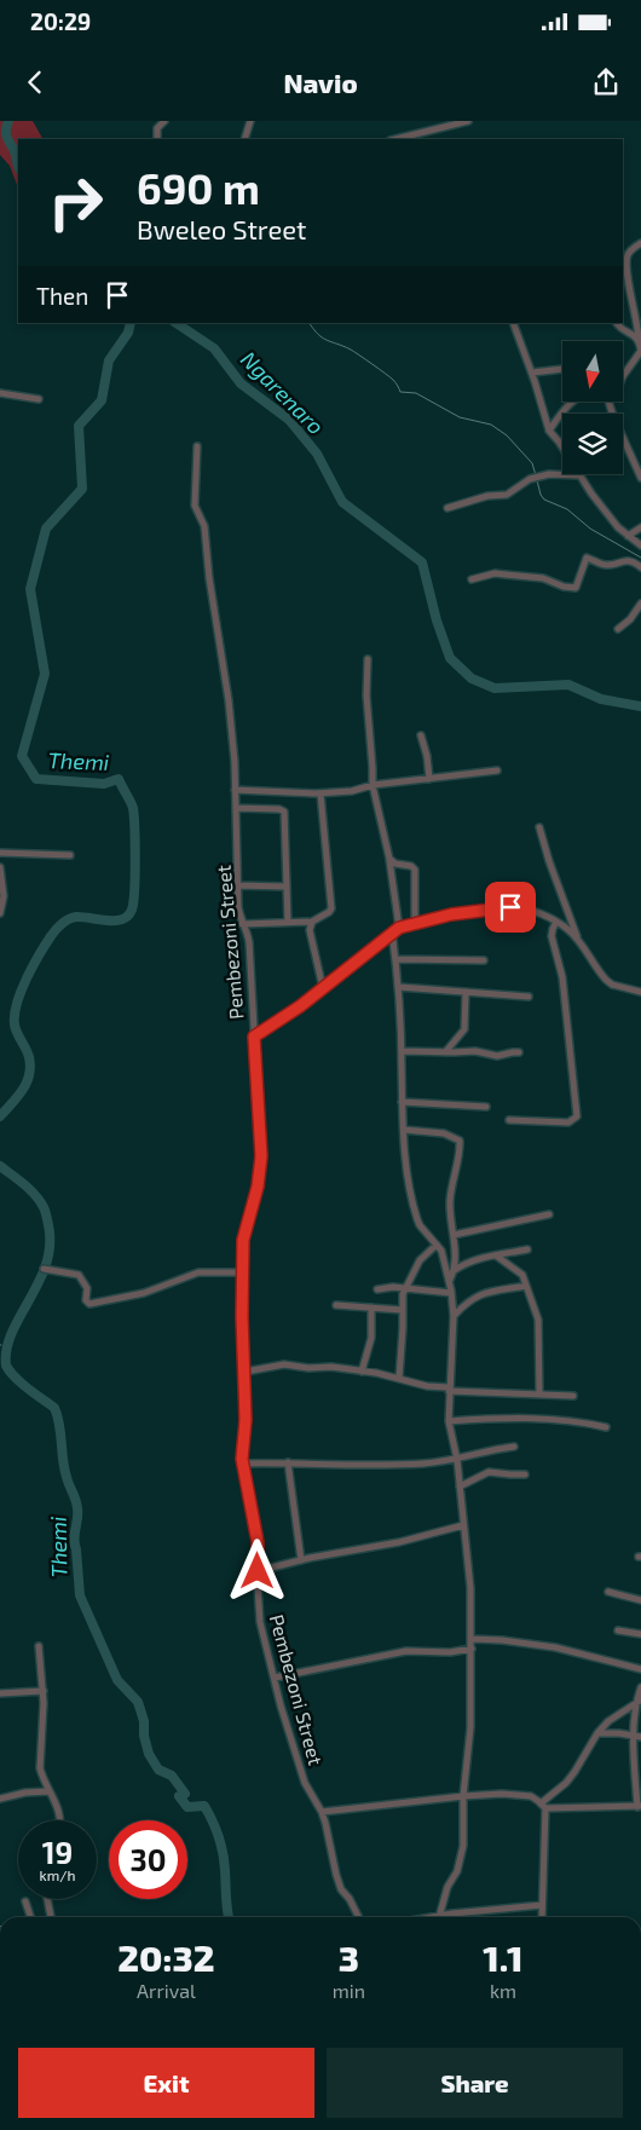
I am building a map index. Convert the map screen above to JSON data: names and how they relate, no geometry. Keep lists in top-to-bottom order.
{
  "streets": {
    "street": ["Pembezoni Street"]
  },
  "water": ["Ngarenaro", "Themi"],
  "north": "bottom",
  "page": {
    "status": "20:29",
    "header": "Navio",
    "turn": ["690 m", "Bweleo Street"],
    "then": "Then",
    "speed": "19 km/h",
    "limit": "30",
    "eta": [
      "20:32",
      "Arrival",
      "3",
      "min",
      "1.1",
      "km"
    ],
    "buttons": ["Exit", "Share"]
  }
}
